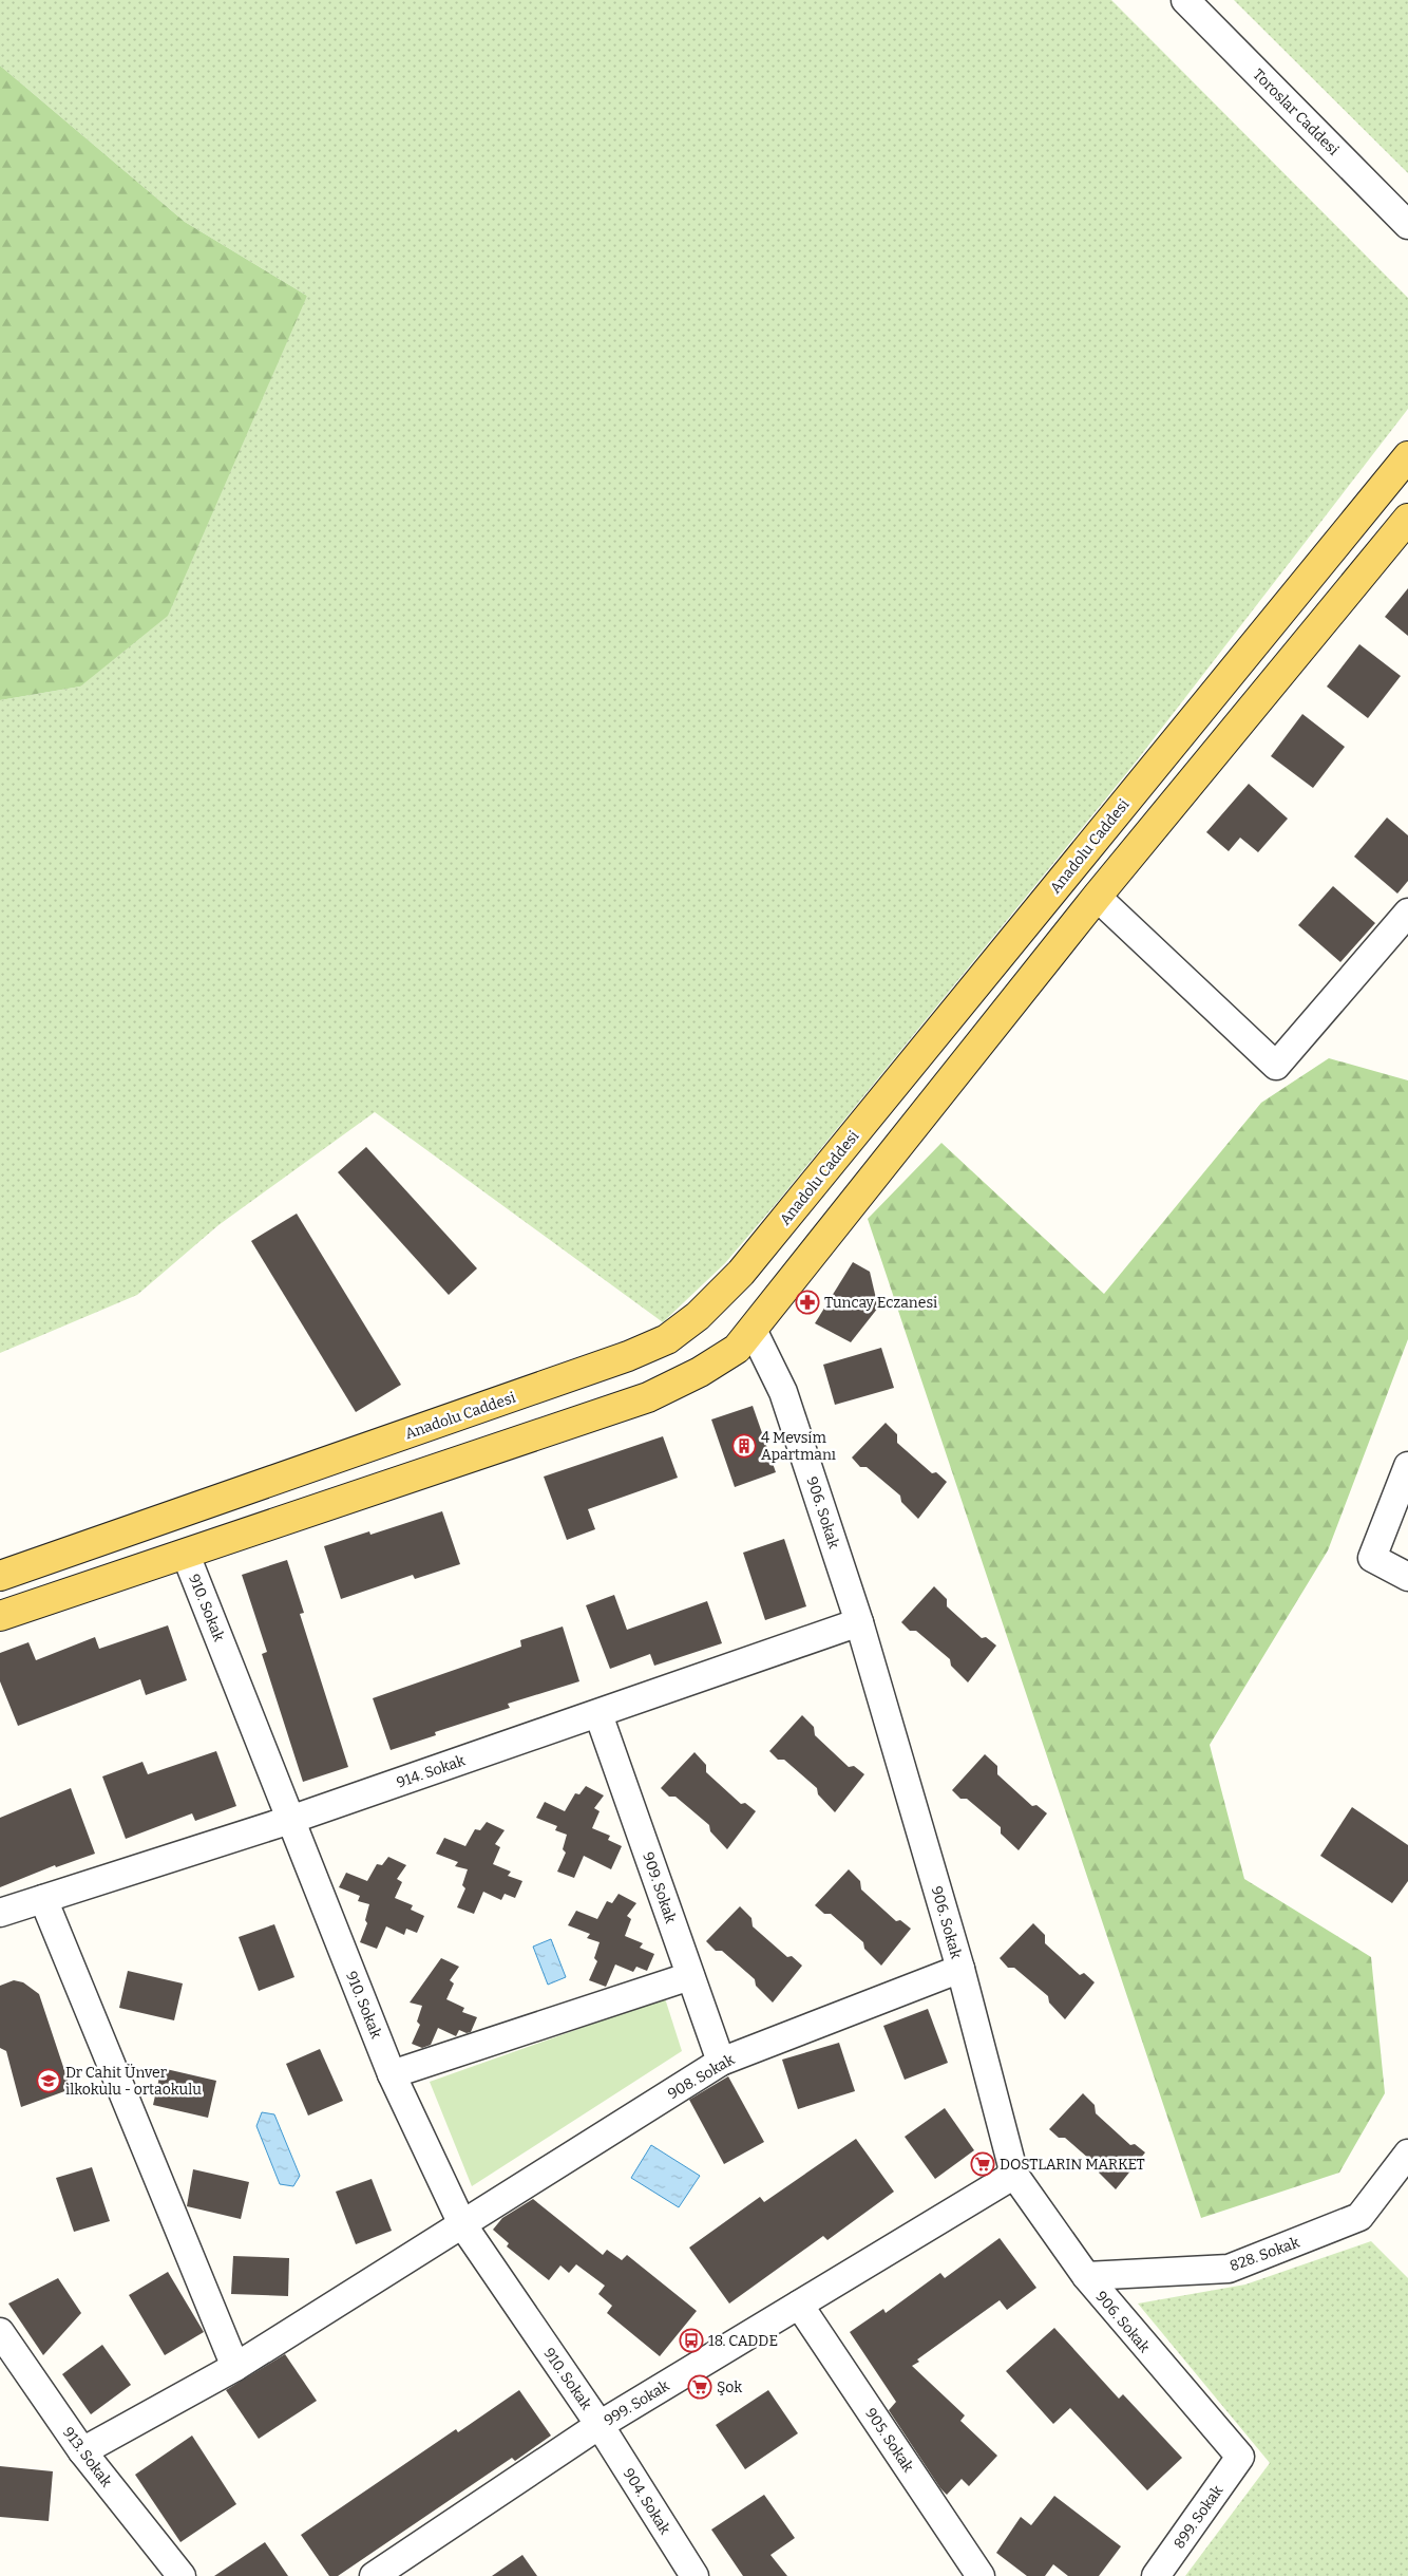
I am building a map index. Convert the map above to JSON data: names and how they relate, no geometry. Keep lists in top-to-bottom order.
{
  "streets": {
    "main road": ["Anadolu Caddesi"],
    "street": [
      "Toroslar Caddesi",
      "906. Sokak",
      "910. Sokak",
      "914. Sokak",
      "909. Sokak",
      "908. Sokak",
      "828. Sokak",
      "999. Sokak",
      "905. Sokak",
      "913. Sokak",
      "904. Sokak",
      "899. Sokak"
    ]
  },
  "crossings": [
    ["906. Sokak", "914. Sokak"],
    ["906. Sokak", "908. Sokak"],
    ["906. Sokak", "828. Sokak"],
    ["906. Sokak", "999. Sokak"],
    ["906. Sokak", "899. Sokak"],
    ["910. Sokak", "914. Sokak"],
    ["910. Sokak", "908. Sokak"],
    ["910. Sokak", "999. Sokak"],
    ["910. Sokak", "904. Sokak"],
    ["914. Sokak", "909. Sokak"],
    ["909. Sokak", "908. Sokak"],
    ["908. Sokak", "913. Sokak"],
    ["999. Sokak", "905. Sokak"],
    ["999. Sokak", "904. Sokak"]
  ],
  "places": {
    "pharmacy": ["Tuncay Eczanesi"],
    "building": ["4 Mevsim Apartmanı"],
    "school or university": ["Dr Cahit Ünver ilkokulu - ortaokulu"],
    "supermarket": ["DOSTLARIN MARKET", "Şok"],
    "bus stop": ["18. CADDE"]
  }
}
